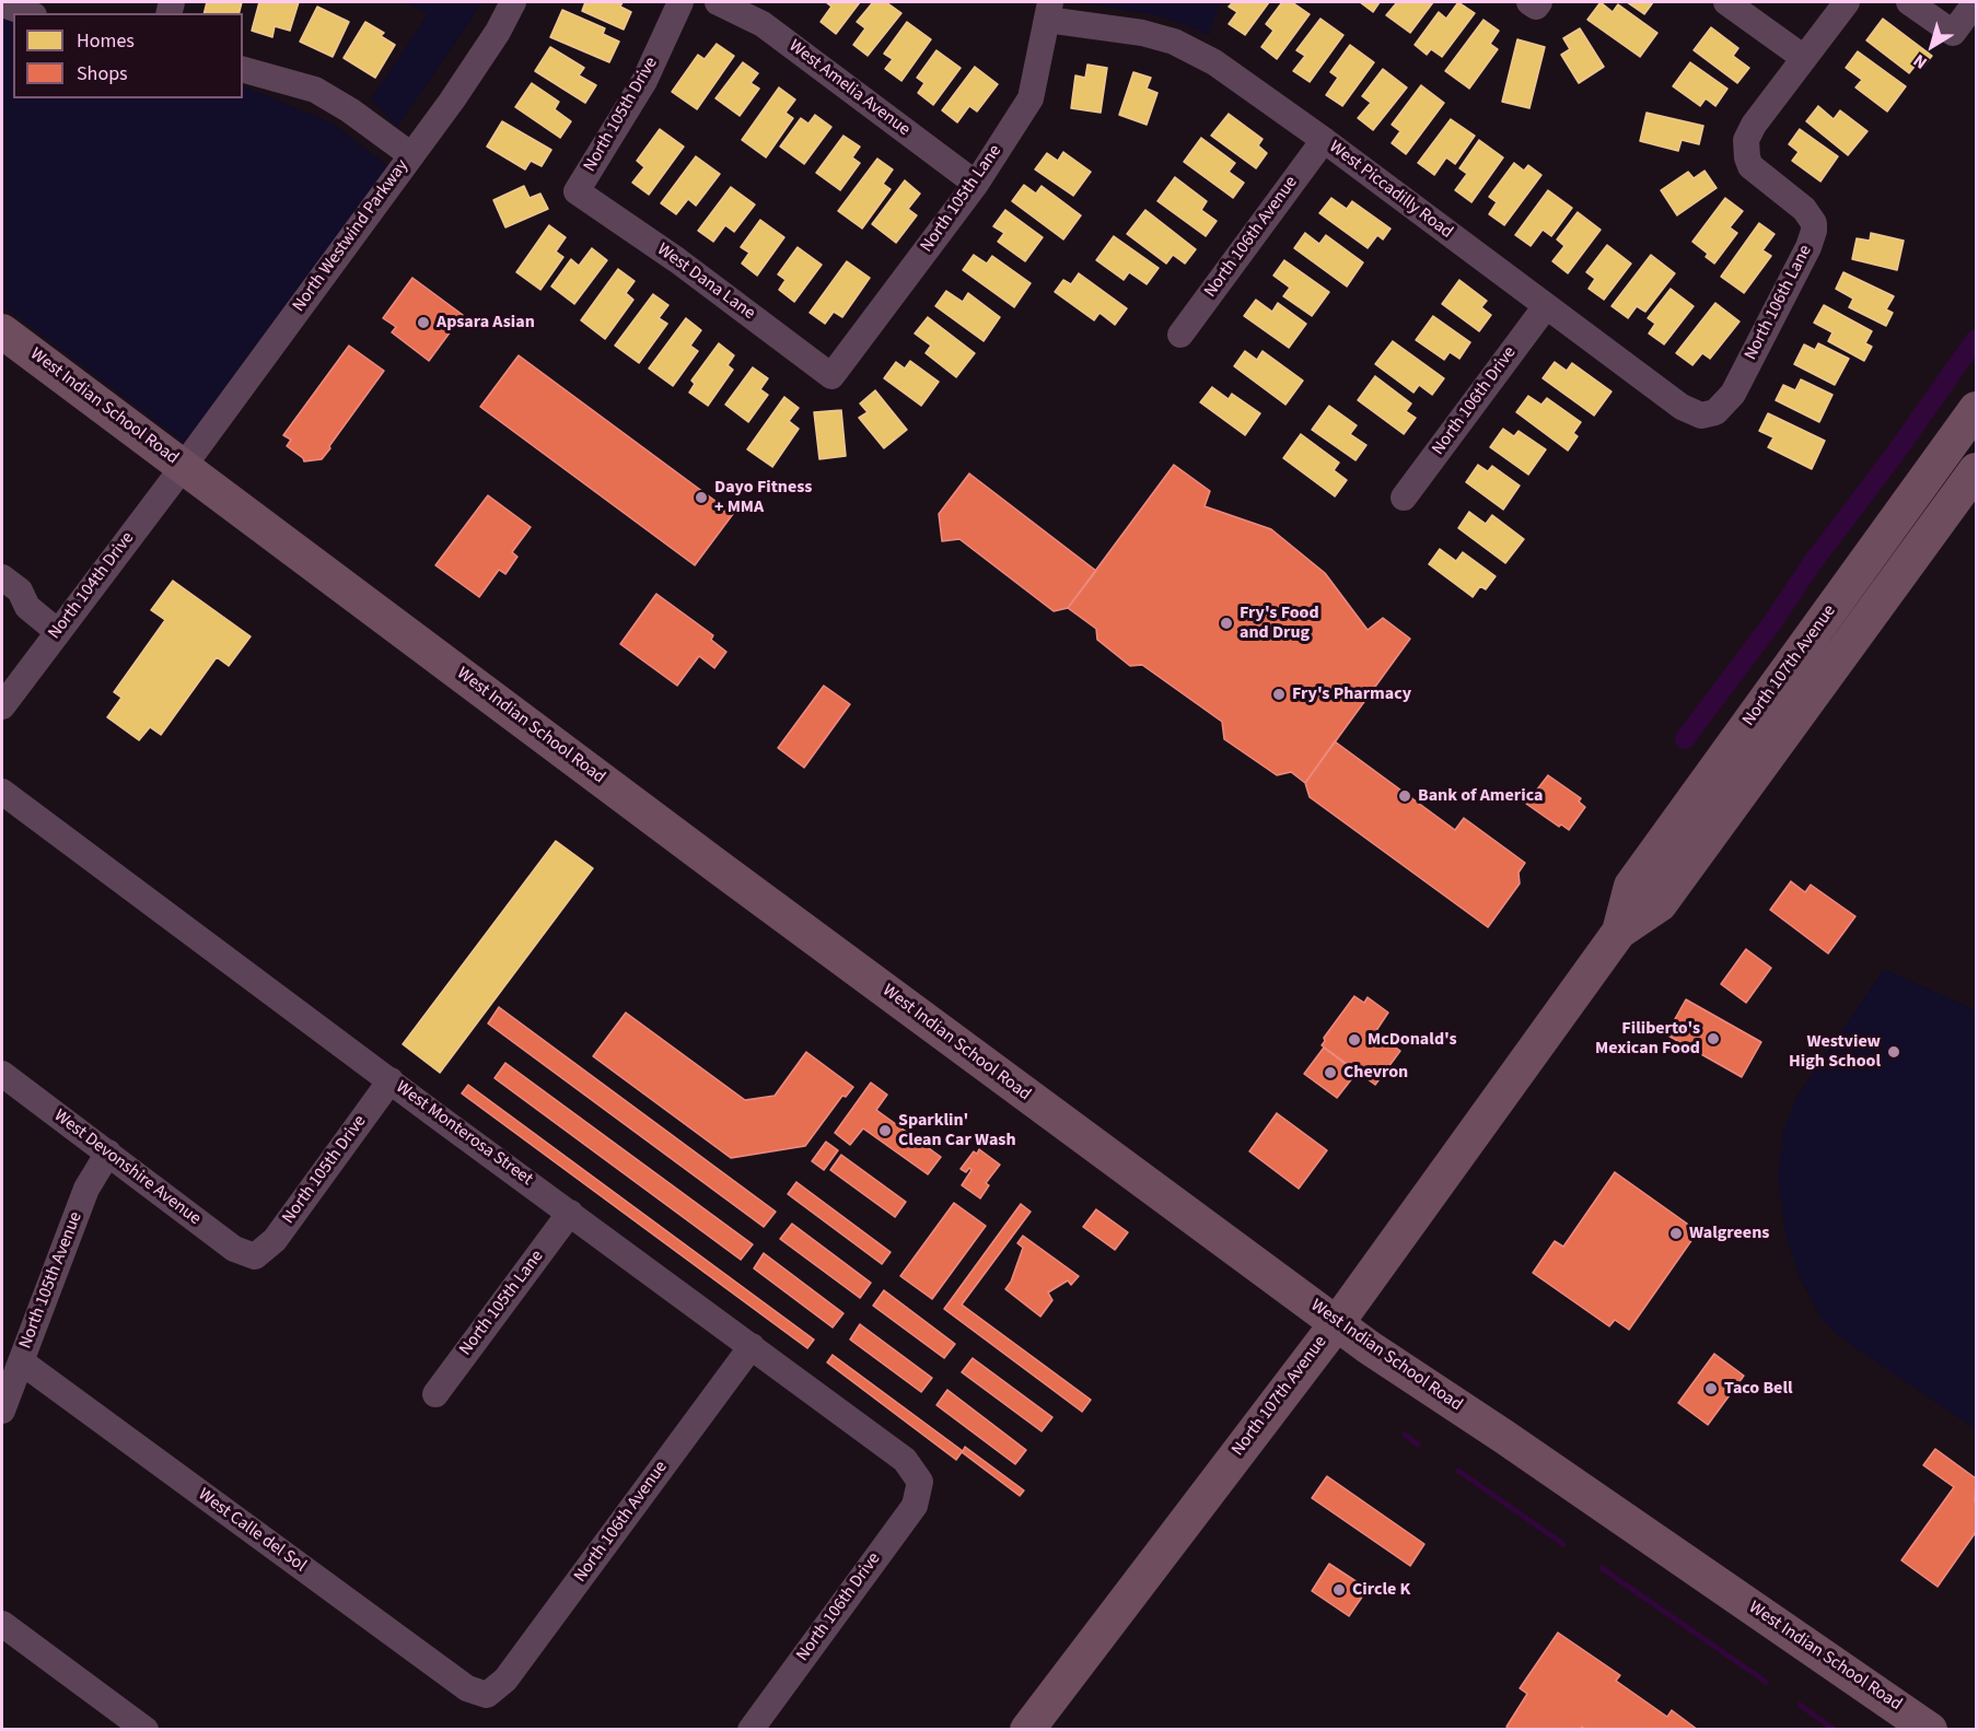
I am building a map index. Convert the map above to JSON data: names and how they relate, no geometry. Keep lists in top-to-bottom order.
{
  "streets": {
    "main road": ["West Indian School Road", "North 107th Avenue"],
    "street": [
      "West Amelia Avenue",
      "North 105th Drive",
      "West Piccadilly Road",
      "North 105th Lane",
      "North Westwind Parkway",
      "North 106th Avenue",
      "West Dana Lane",
      "North 106th Lane",
      "North 106th Drive",
      "North 104th Drive",
      "West Monterosa Street",
      "West Devonshire Avenue",
      "North 105th Avenue",
      "West Calle del Sol"
    ]
  },
  "crossings": [
    ["West Amelia Avenue", "North 105th Lane"],
    ["North 105th Drive", "West Dana Lane"],
    ["North 105th Drive", "West Monterosa Street"],
    ["North 105th Drive", "West Devonshire Avenue"],
    ["West Piccadilly Road", "North 105th Lane"],
    ["West Piccadilly Road", "North 106th Avenue"],
    ["West Piccadilly Road", "North 106th Lane"],
    ["West Piccadilly Road", "North 106th Drive"],
    ["North 105th Lane", "West Dana Lane"],
    ["North 105th Lane", "West Monterosa Street"],
    ["North Westwind Parkway", "West Indian School Road"],
    ["North Westwind Parkway", "North 104th Drive"],
    ["North 106th Avenue", "West Monterosa Street"],
    ["North 106th Avenue", "West Calle del Sol"],
    ["North 106th Drive", "West Monterosa Street"],
    ["West Indian School Road", "North 104th Drive"],
    ["West Indian School Road", "North 107th Avenue"],
    ["West Devonshire Avenue", "North 105th Avenue"],
    ["North 105th Avenue", "West Calle del Sol"]
  ],
  "places": [
    "Apsara Asian",
    "Dayo Fitness + MMA",
    "Fry's Food and Drug",
    "Fry's Pharmacy",
    "Bank of America",
    "Filiberto's Mexican Food",
    "McDonald's",
    "Westview High School",
    "Chevron",
    "Sparklin' Clean Car Wash",
    "Walgreens",
    "Taco Bell",
    "Circle K"
  ],
  "legend": ["Homes", "Shops"],
  "north": "bottom left"
}
